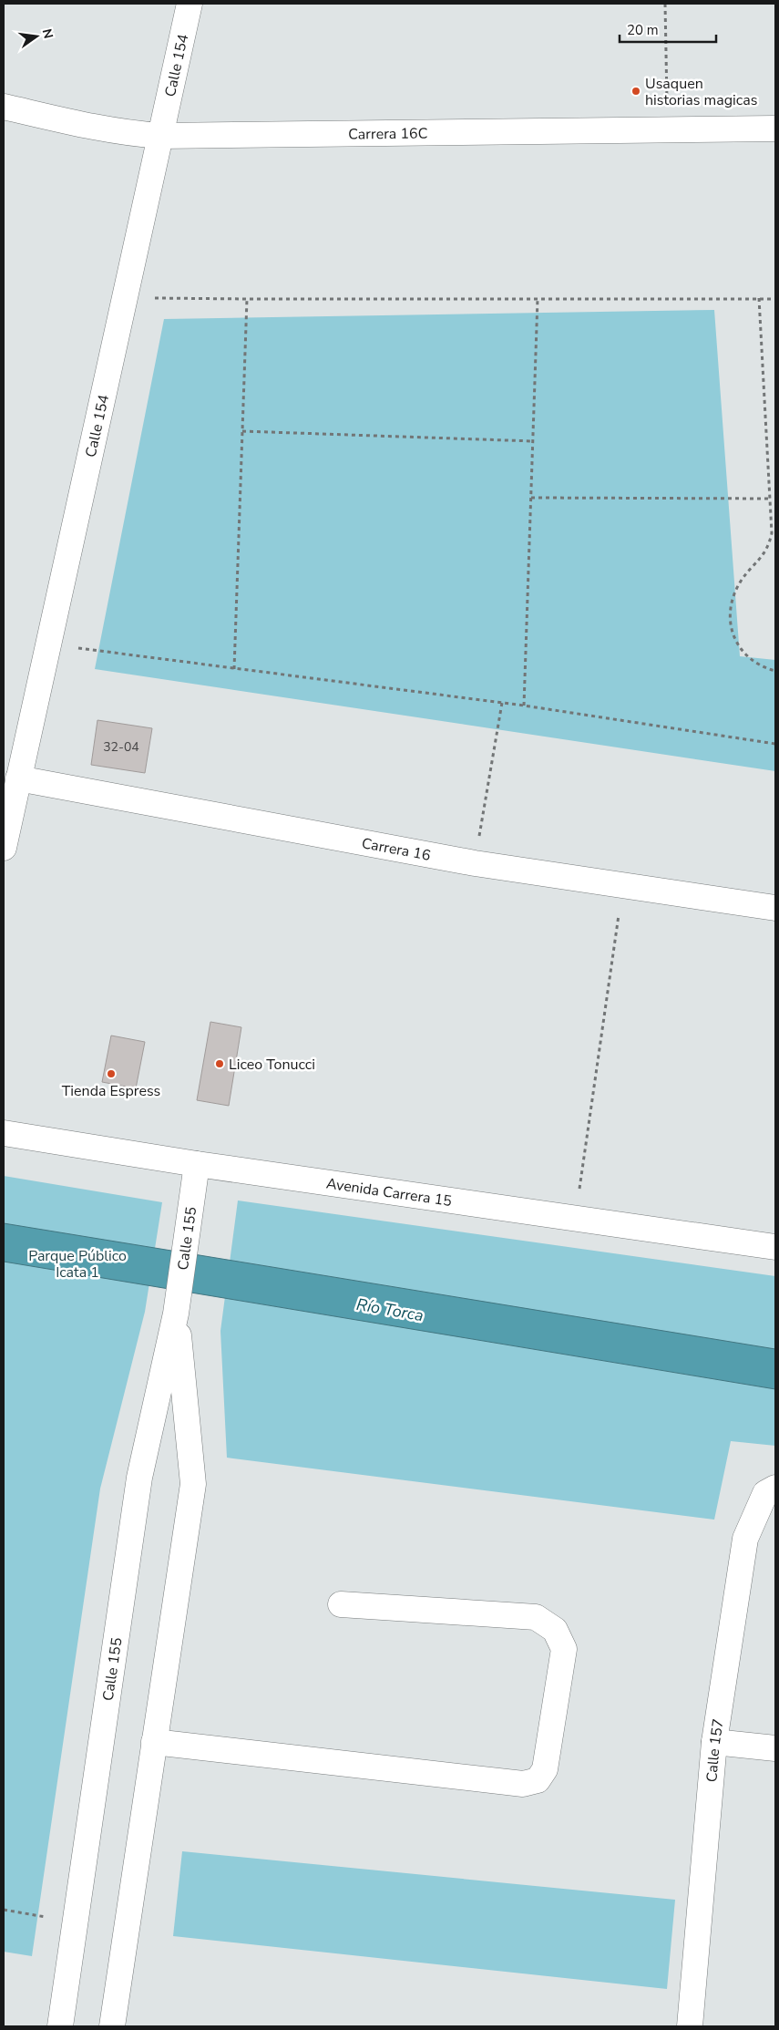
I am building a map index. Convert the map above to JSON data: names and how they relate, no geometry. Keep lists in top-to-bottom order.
{
  "streets": {
    "street": [
      "Calle 154",
      "Carrera 16C",
      "Carrera 16",
      "Avenida Carrera 15",
      "Calle 155",
      "Calle 157"
    ]
  },
  "crossings": [
    ["Calle 154", "Carrera 16C"],
    ["Calle 154", "Carrera 16"],
    ["Avenida Carrera 15", "Calle 155"]
  ],
  "water": ["Río Torca"],
  "parks": ["Parque Público Icata 1"],
  "places": ["Usaquen historias magicas", "Liceo Tonucci", "Tienda Espress"],
  "house_numbers": ["32-04"],
  "scale_bar": "20 m",
  "north": "right"
}
